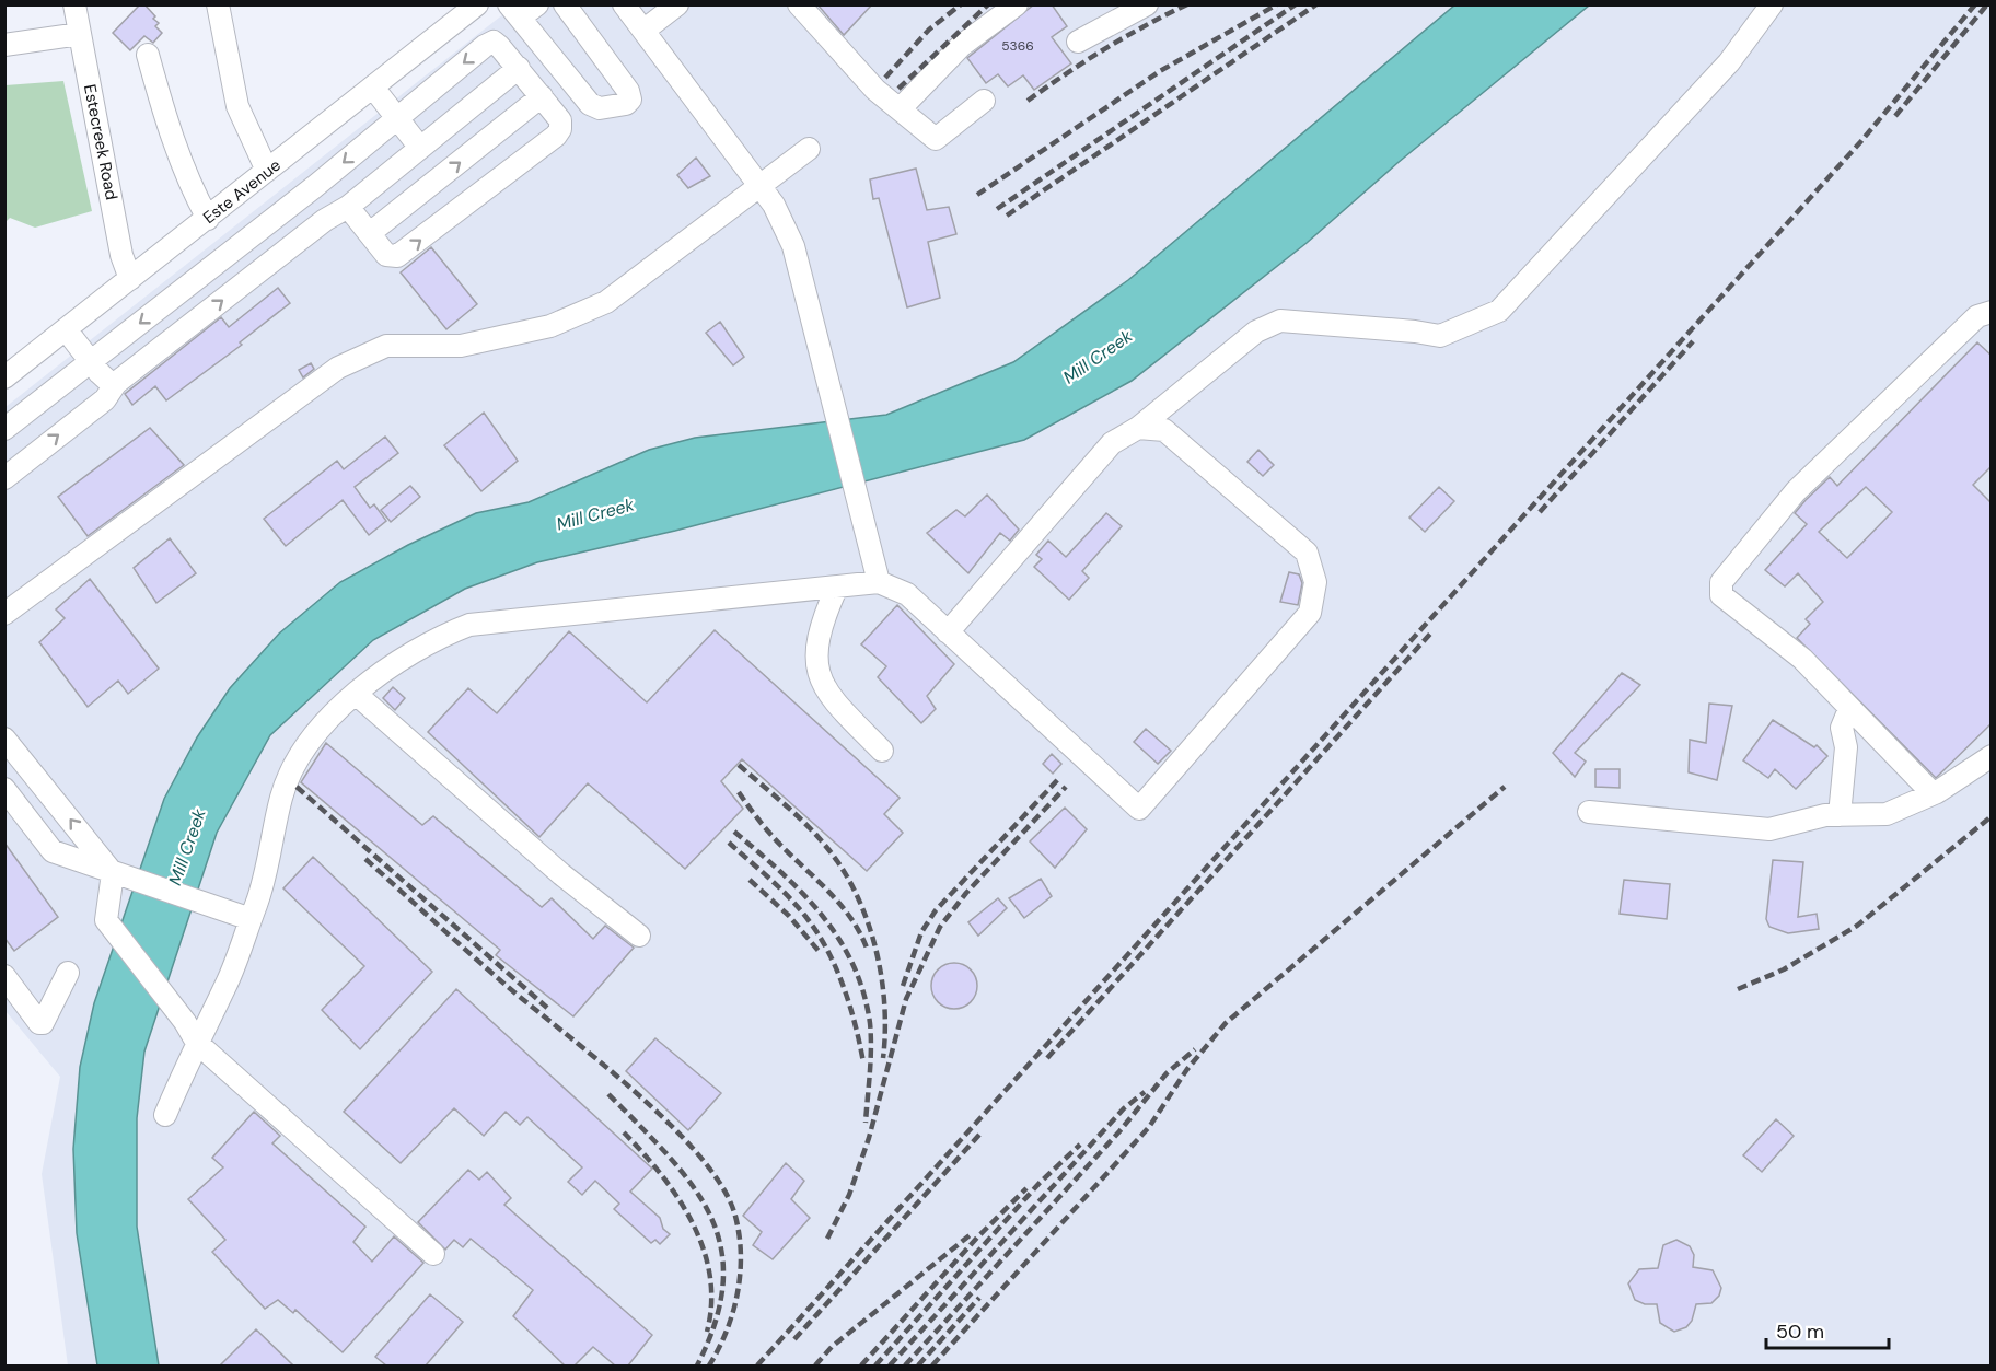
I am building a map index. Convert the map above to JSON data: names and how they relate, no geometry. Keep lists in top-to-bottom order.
{
  "streets": {
    "street": ["Estecreek Road", "Este Avenue"]
  },
  "crossings": [
    ["Estecreek Road", "Este Avenue"]
  ],
  "water": ["Mill Creek"],
  "house_numbers": ["5366"],
  "scale_bar": "50 m"
}
